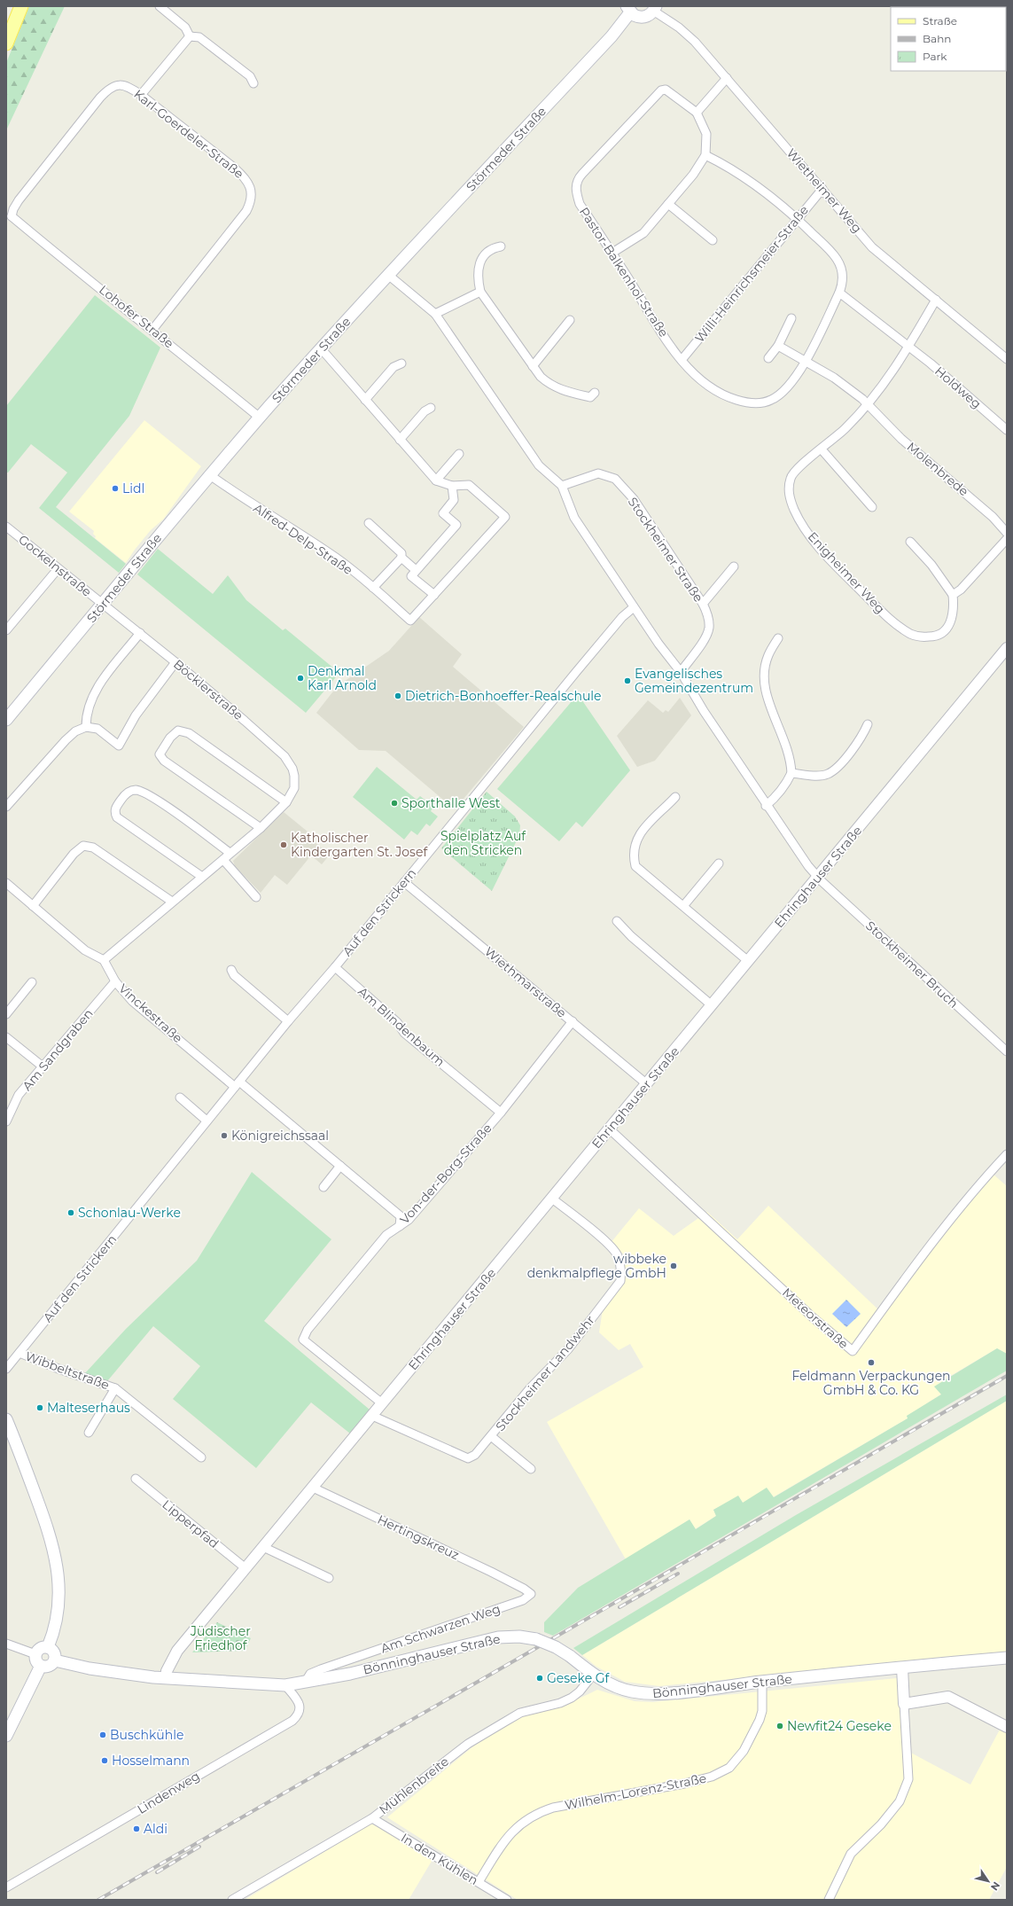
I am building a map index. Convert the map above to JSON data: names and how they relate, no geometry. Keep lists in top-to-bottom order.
{
  "streets": {
    "main road": ["Störmeder Straße", "Bönninghauser Straße"],
    "street": [
      "Karl-Goerdeler-Straße",
      "Wietheimer Weg",
      "Pastor-Balkenhol-Straße",
      "Willi-Heinrichsmeier-Straße",
      "Lohofer Straße",
      "Holdweg",
      "Molenbrede",
      "Alfred-Delp-Straße",
      "Stockheimer Straße",
      "Gockelnstraße",
      "Enigheimer Weg",
      "Böcklerstraße",
      "Ehringhauser Straße",
      "Auf den Strickern",
      "Stockheimer Bruch",
      "Wiethmarstraße",
      "Vinckestraße",
      "Am Blindenbaum",
      "Am Sandgraben",
      "Von-der-Borg-Straße",
      "Meteorstraße",
      "Wibbeltstraße",
      "Stockheimer Landwehr",
      "Lipperpfad",
      "Hertingskreuz",
      "Am Schwarzen Weg",
      "Mühlenbreite",
      "Wilhelm-Lorenz-Straße",
      "Lindenweg",
      "In den Kühlen"
    ]
  },
  "crossings": [
    ["Karl-Goerdeler-Straße", "Lohofer Straße"],
    ["Störmeder Straße", "Wietheimer Weg"],
    ["Störmeder Straße", "Lohofer Straße"],
    ["Störmeder Straße", "Alfred-Delp-Straße"],
    ["Störmeder Straße", "Gockelnstraße"],
    ["Störmeder Straße", "Böcklerstraße"],
    ["Wietheimer Weg", "Willi-Heinrichsmeier-Straße"],
    ["Wietheimer Weg", "Enigheimer Weg"],
    ["Pastor-Balkenhol-Straße", "Willi-Heinrichsmeier-Straße"],
    ["Pastor-Balkenhol-Straße", "Holdweg"],
    ["Pastor-Balkenhol-Straße", "Molenbrede"],
    ["Holdweg", "Enigheimer Weg"],
    ["Molenbrede", "Enigheimer Weg"],
    ["Gockelnstraße", "Böcklerstraße"],
    ["Ehringhauser Straße", "Stockheimer Bruch"],
    ["Ehringhauser Straße", "Wiethmarstraße"],
    ["Ehringhauser Straße", "Von-der-Borg-Straße"],
    ["Ehringhauser Straße", "Meteorstraße"],
    ["Ehringhauser Straße", "Stockheimer Landwehr"],
    ["Ehringhauser Straße", "Lipperpfad"],
    ["Ehringhauser Straße", "Hertingskreuz"],
    ["Ehringhauser Straße", "Bönninghauser Straße"],
    ["Auf den Strickern", "Wiethmarstraße"],
    ["Auf den Strickern", "Vinckestraße"],
    ["Auf den Strickern", "Am Blindenbaum"],
    ["Auf den Strickern", "Wibbeltstraße"],
    ["Wiethmarstraße", "Von-der-Borg-Straße"],
    ["Vinckestraße", "Am Sandgraben"],
    ["Vinckestraße", "Von-der-Borg-Straße"],
    ["Am Blindenbaum", "Von-der-Borg-Straße"],
    ["Hertingskreuz", "Am Schwarzen Weg"],
    ["Am Schwarzen Weg", "Bönninghauser Straße"],
    ["Bönninghauser Straße", "Mühlenbreite"],
    ["Bönninghauser Straße", "Wilhelm-Lorenz-Straße"],
    ["Bönninghauser Straße", "Lindenweg"],
    ["Mühlenbreite", "In den Kühlen"],
    ["Wilhelm-Lorenz-Straße", "In den Kühlen"]
  ],
  "parks": ["Spielplatz Auf den Stricken", "Jüdischer Friedhof"],
  "places": [
    "Lidl",
    "Denkmal Karl Arnold",
    "Evangelisches Gemeindezentrum",
    "Dietrich-Bonhoeffer-Realschule",
    "Sporthalle West",
    "Katholischer Kindergarten St. Josef",
    "Königreichssaal",
    "Schonlau-Werke",
    "wibbeke denkmalpflege GmbH",
    "Feldmann Verpackungen GmbH & Co. KG",
    "Malteserhaus",
    "Geseke Gf",
    "Newfit24 Geseke",
    "Buschkühle",
    "Hosselmann",
    "Aldi"
  ],
  "legend": ["Straße", "Bahn", "Park"],
  "north": "bottom right"
}
